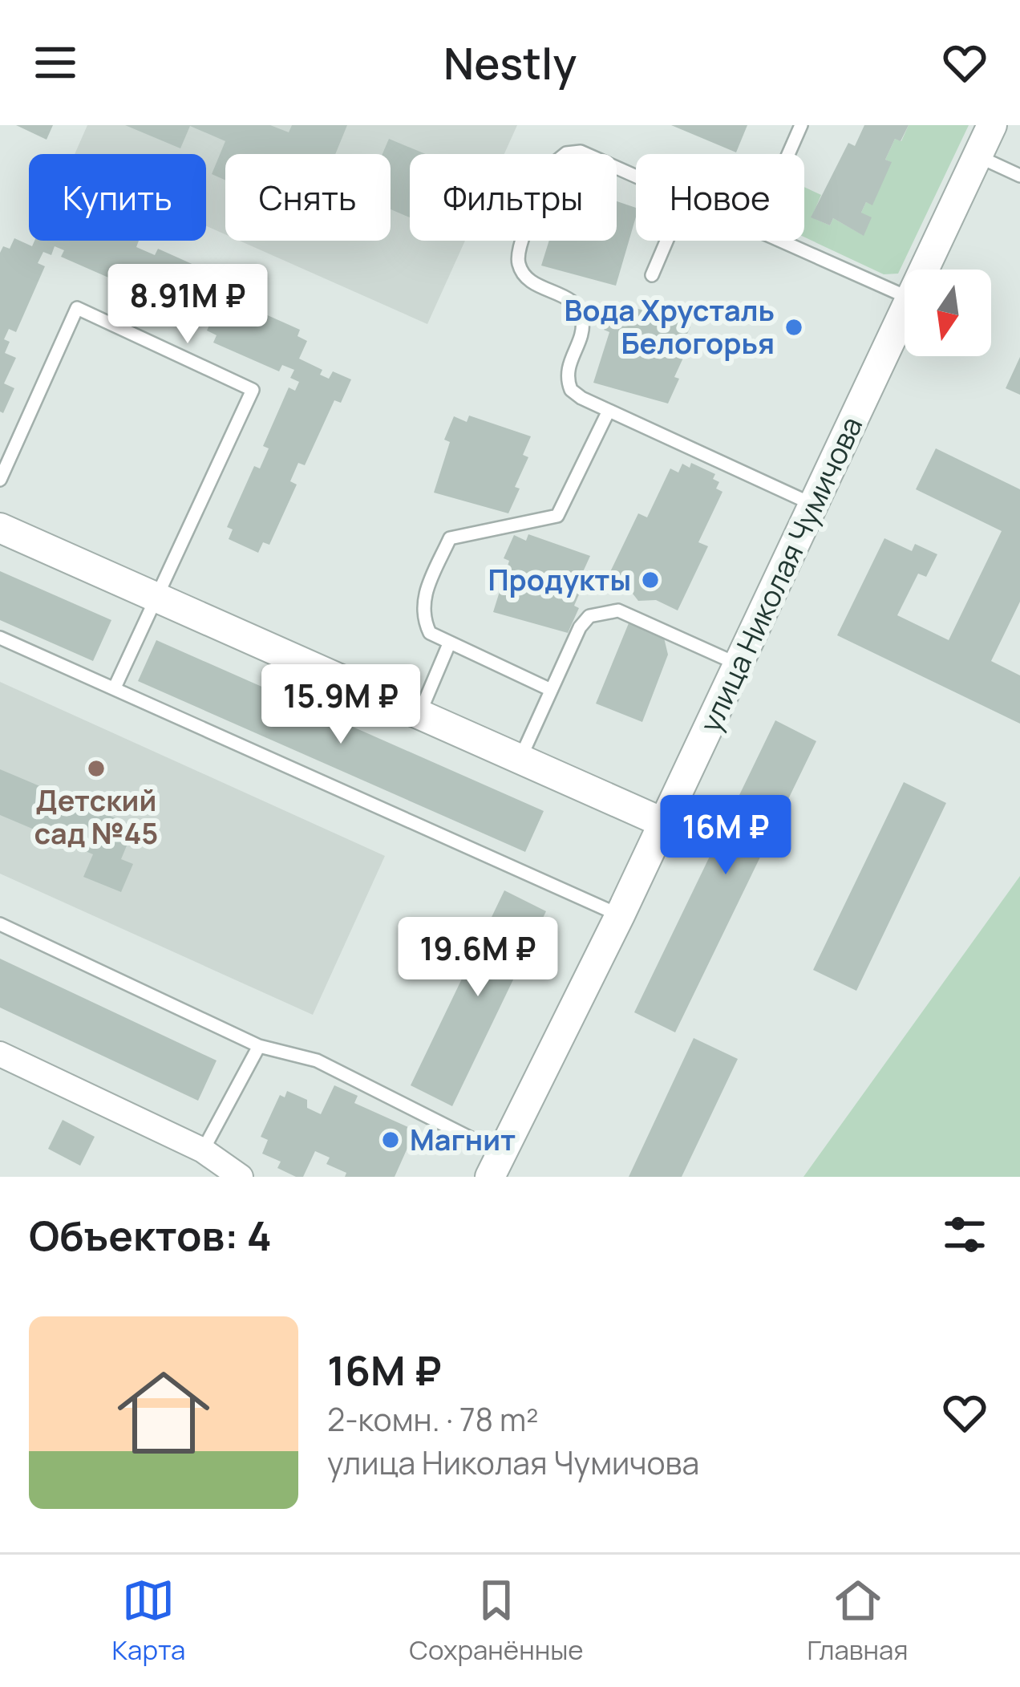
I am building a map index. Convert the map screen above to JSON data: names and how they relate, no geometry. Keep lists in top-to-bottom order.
{
  "streets": {
    "street": ["улица Николая Чумичова"]
  },
  "places": [
    "Вода Хрусталь Белогорья",
    "Продукты",
    "Детский сад №45",
    "Магнит"
  ],
  "north": "bottom",
  "page": {
    "header": "Nestly",
    "chip": [
      "Купить",
      "Снять",
      "Фильтры",
      "Новое"
    ],
    "price": [
      "8.91M ₽",
      "15.9M ₽",
      "16M ₽",
      "19.6M ₽"
    ],
    "heading": "Объектов: 4",
    "list": [
      {
        "name": "16M ₽",
        "note": "2-комн. · 78 m² · улица Николая Чумичова"
      }
    ],
    "tabs": ["Карта", "Сохранённые", "Главная"]
  }
}
